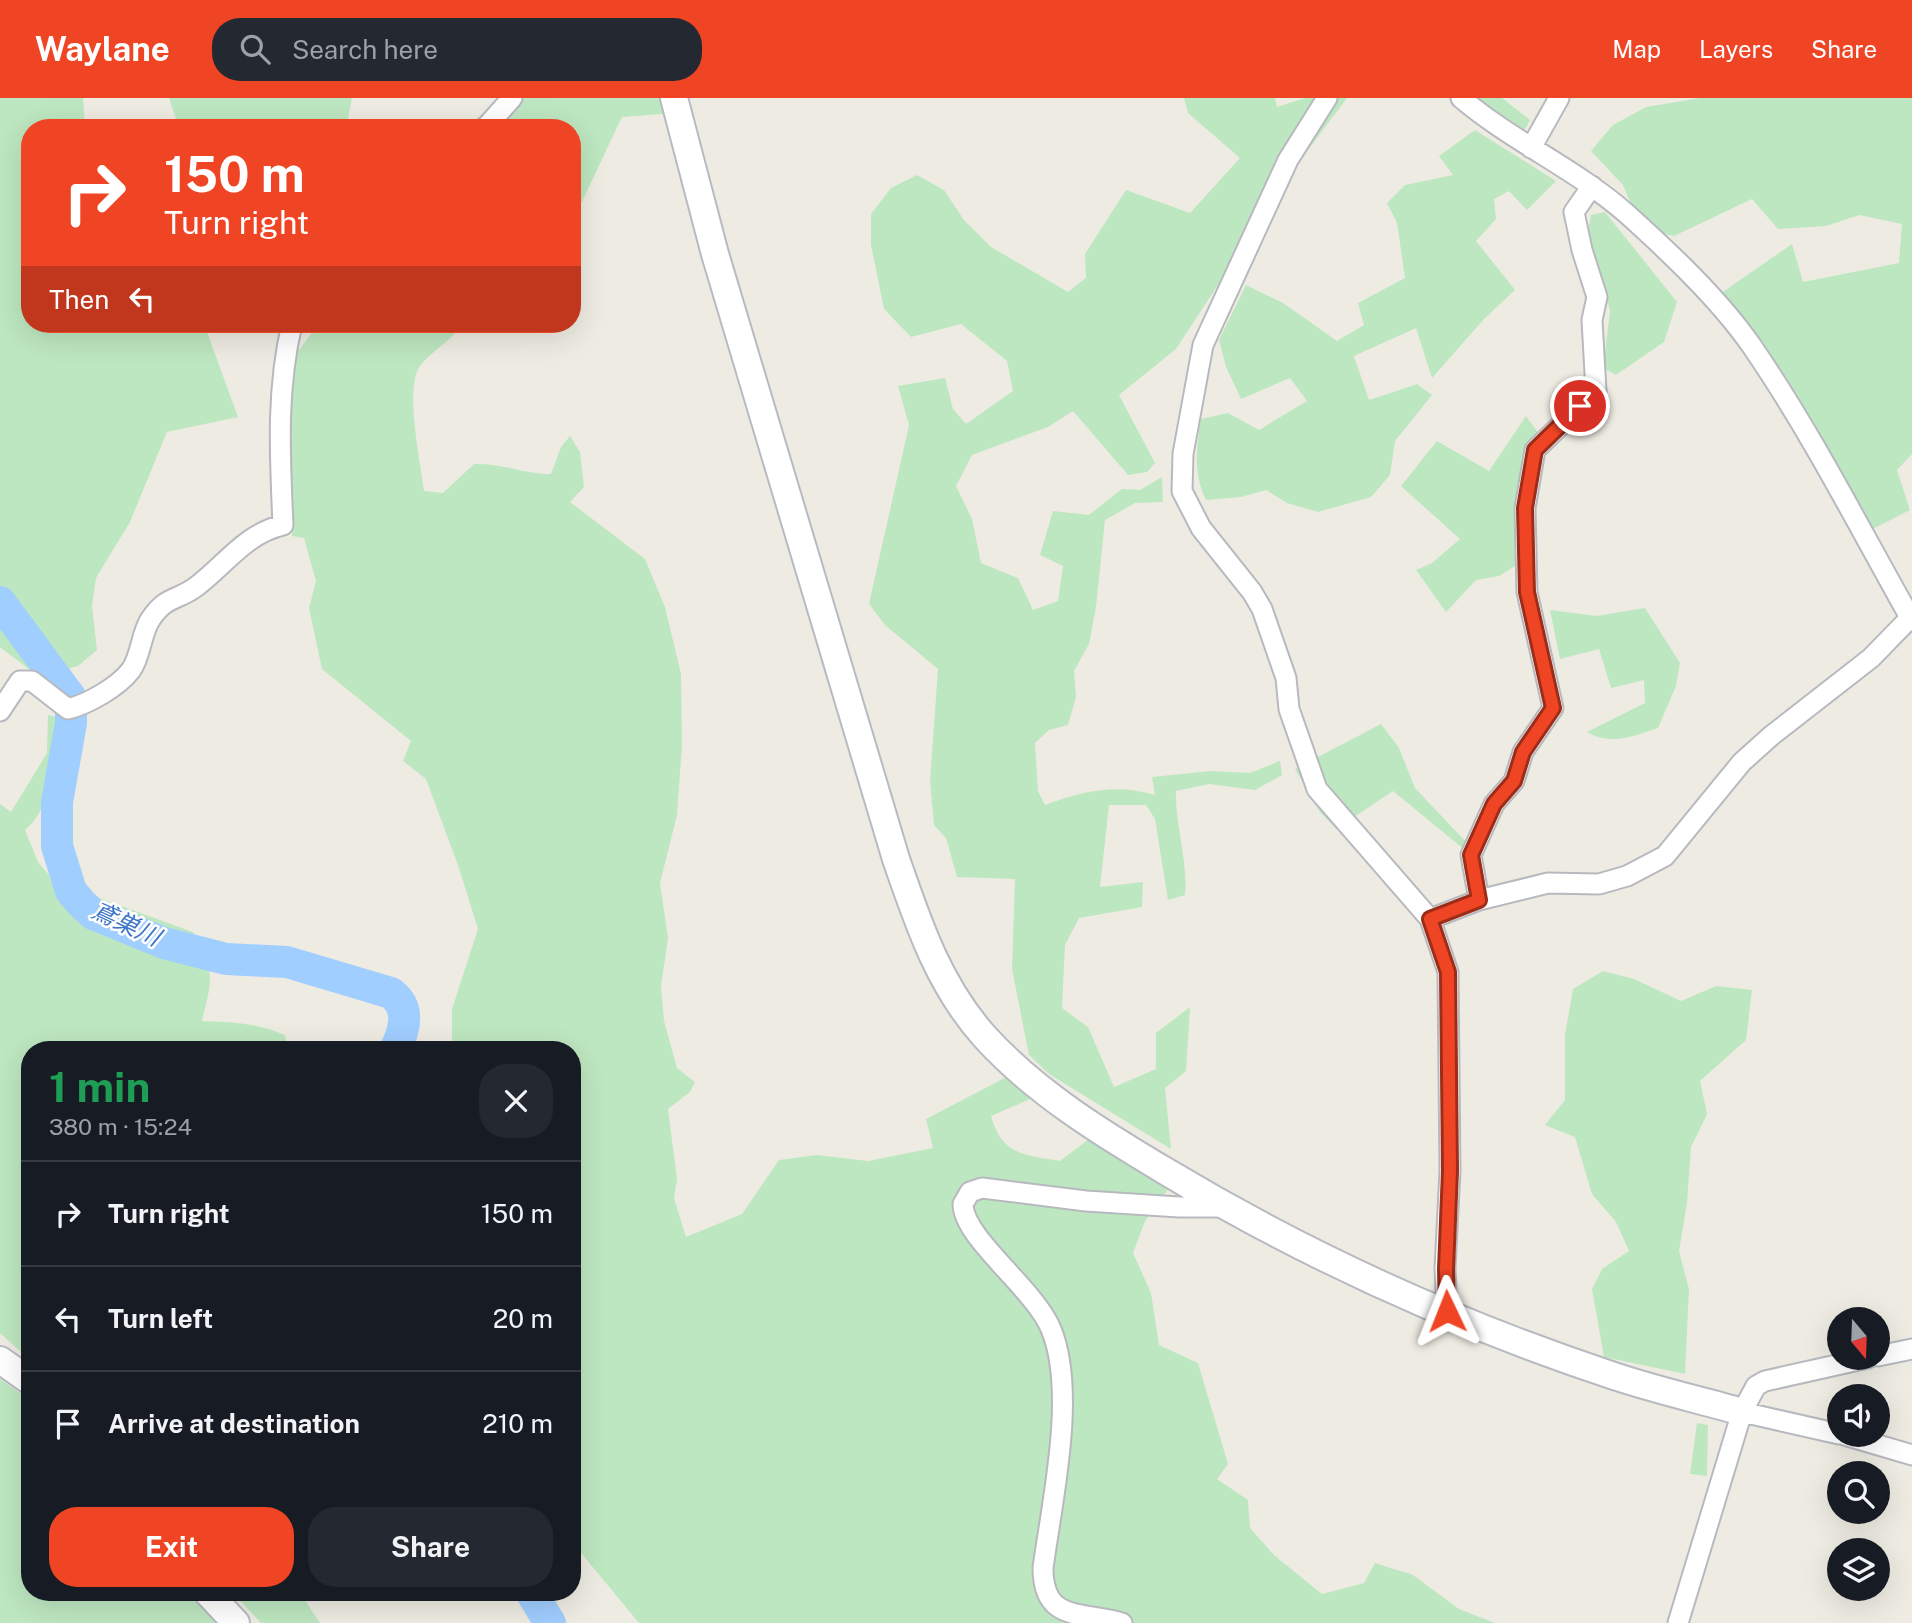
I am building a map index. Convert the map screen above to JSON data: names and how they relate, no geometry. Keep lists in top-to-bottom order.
{
  "water": ["鳶巣川"],
  "north": "bottom",
  "page": {
    "header": "Waylane",
    "search": "Search here",
    "nav": ["Map", "Layers", "Share"],
    "turn": ["150 m", "Turn right"],
    "then": "Then",
    "heading": ["1 min", "380 m · 15:24"],
    "list": [
      {
        "name": "Turn right",
        "value": "150 m"
      },
      {
        "name": "Turn left",
        "value": "20 m"
      },
      {
        "name": "Arrive at destination",
        "value": "210 m"
      }
    ],
    "buttons": ["Exit", "Share"]
  }
}
